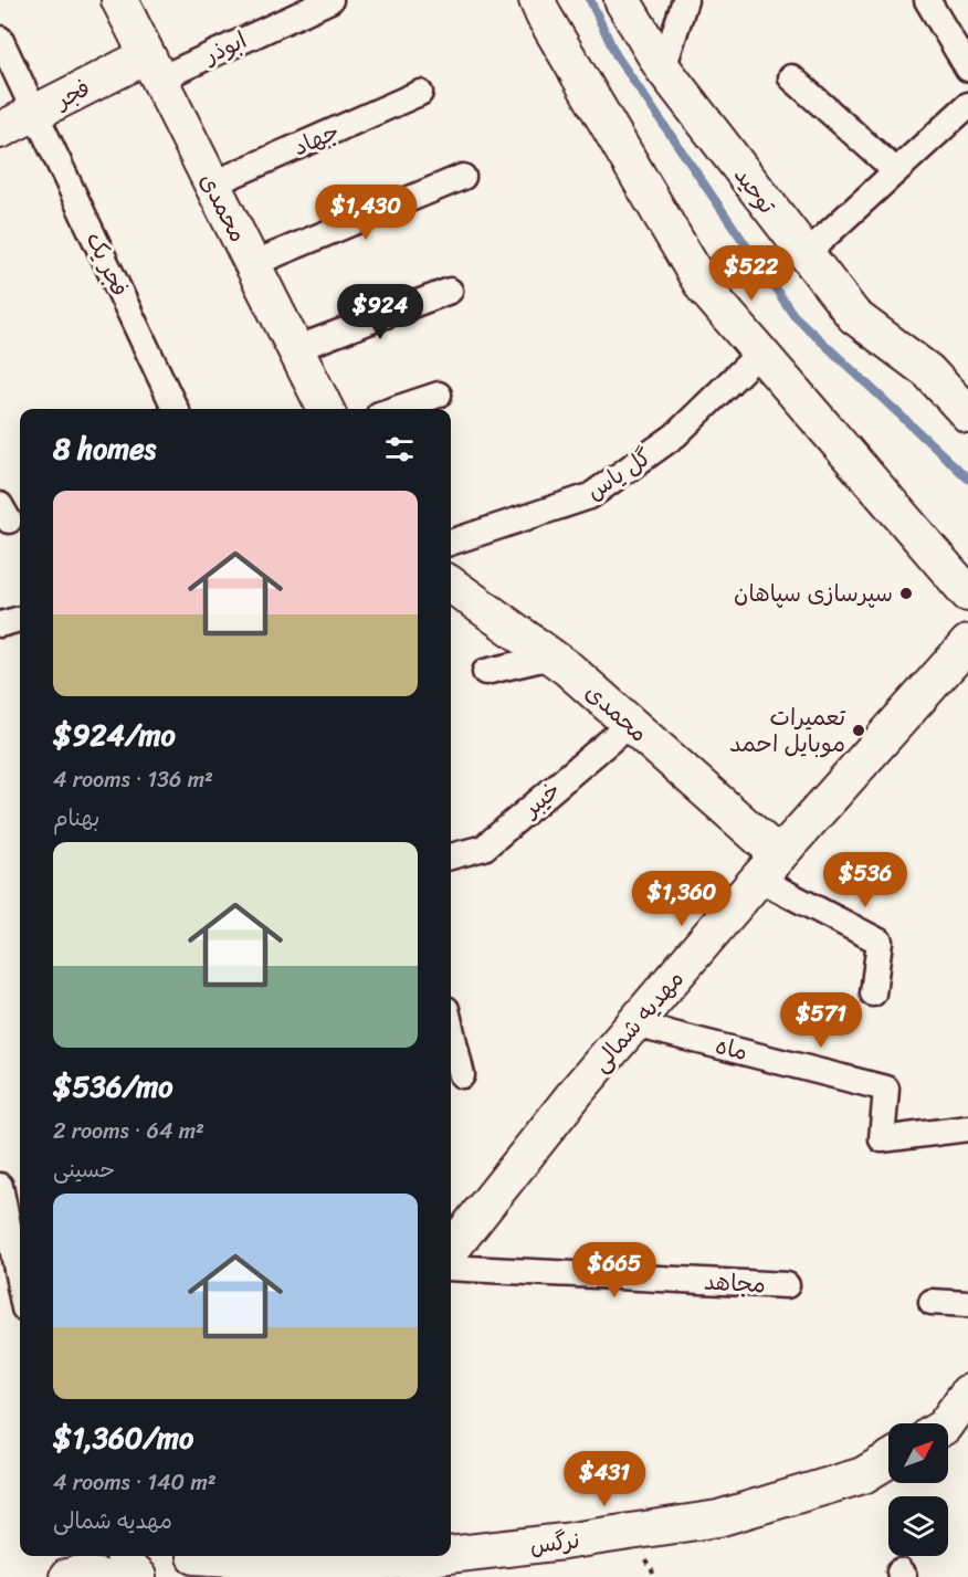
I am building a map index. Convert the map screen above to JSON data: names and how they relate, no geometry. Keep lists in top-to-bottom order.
{
  "streets": {
    "street": [
      "ابوذر",
      "فجر",
      "جهاد",
      "توحید",
      "محمدی",
      "فجر یک",
      "گل یاس",
      "خیبر",
      "مهدیه شمالی",
      "ماه",
      "مجاهد",
      "نرگس"
    ]
  },
  "crossings": [
    ["ابوذر", "فجر"],
    ["ابوذر", "محمدی"],
    ["فجر", "محمدی"],
    ["فجر", "فجر یک"],
    ["جهاد", "محمدی"],
    ["محمدی", "خیبر"],
    ["محمدی", "مهدیه شمالی"],
    ["مهدیه شمالی", "ماه"]
  ],
  "places": ["سپرسازی سپاهان", "تعمیرات موبایل احمد"],
  "north": "top right",
  "page": {
    "price": [
      "$1,430",
      "$522",
      "$924",
      "$536",
      "$1,360",
      "$571",
      "$665",
      "$431"
    ],
    "heading": "8 homes",
    "list": [
      {
        "name": "$924/mo",
        "note": "4 rooms · 136 m² · بهنام"
      },
      {
        "name": "$536/mo",
        "note": "2 rooms · 64 m² · حسینی"
      },
      {
        "name": "$1,360/mo",
        "note": "4 rooms · 140 m² · مهدیه شمالی"
      }
    ]
  }
}
